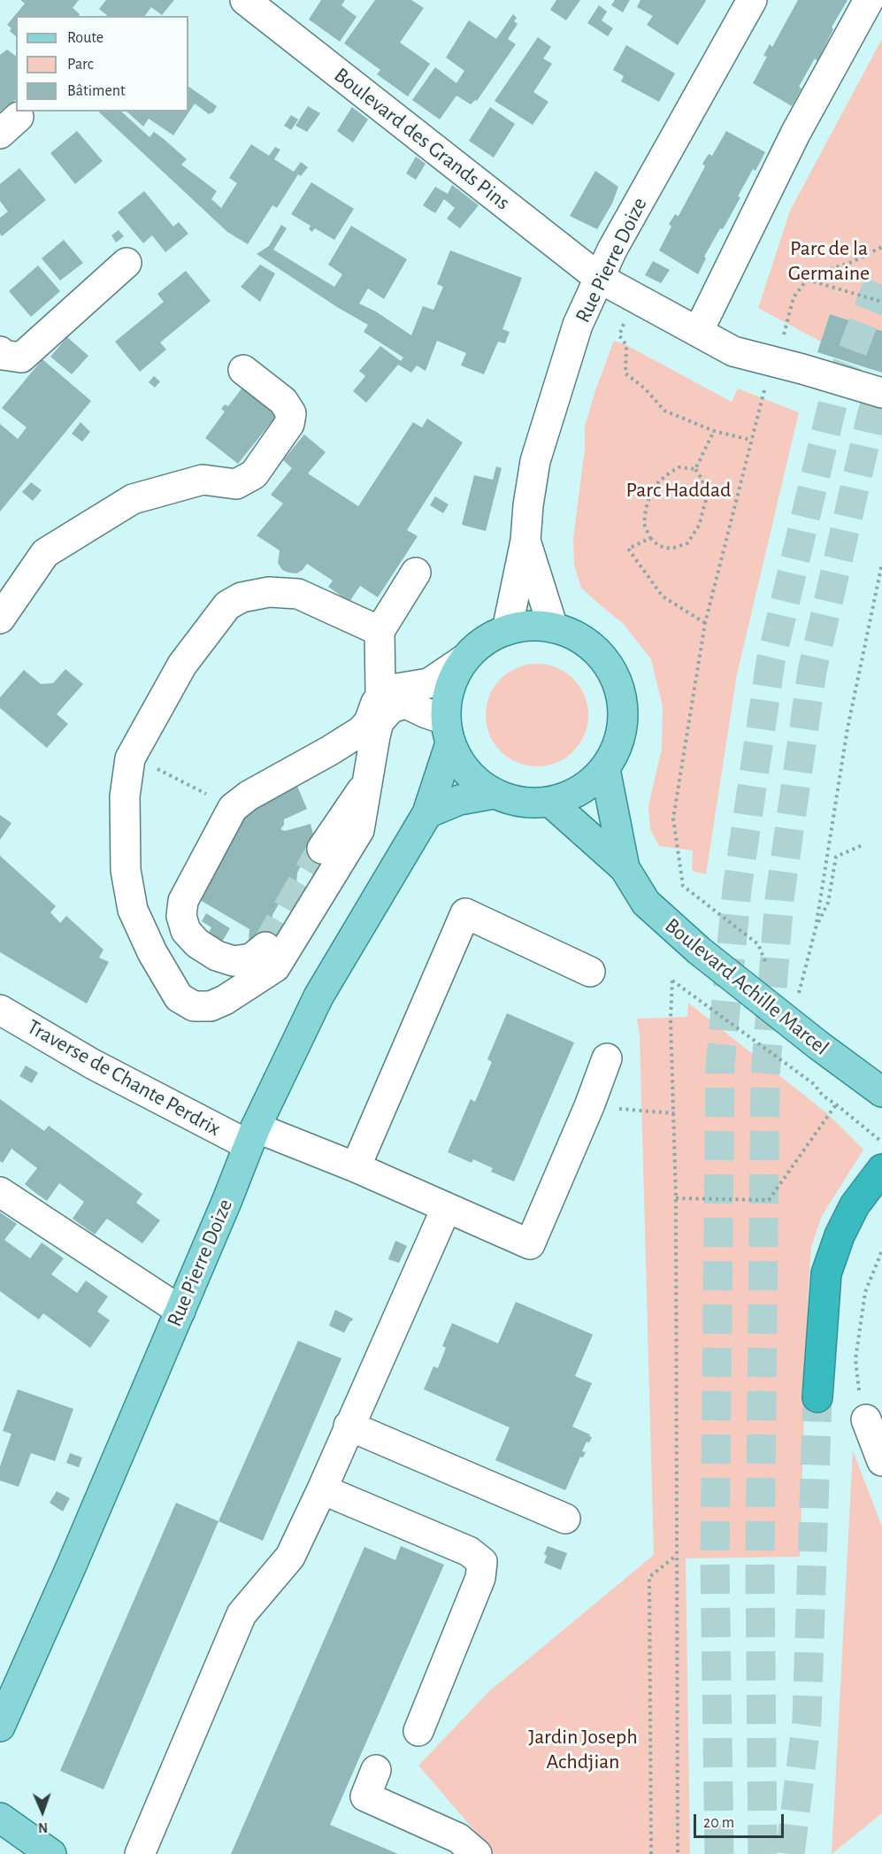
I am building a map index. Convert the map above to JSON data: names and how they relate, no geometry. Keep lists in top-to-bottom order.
{
  "streets": {
    "main road": ["Rue Pierre Doize", "Boulevard Achille Marcel"],
    "street": ["Boulevard des Grands Pins", "Traverse de Chante Perdrix"]
  },
  "crossings": [
    ["Boulevard des Grands Pins", "Rue Pierre Doize"],
    ["Rue Pierre Doize", "Boulevard Achille Marcel"],
    ["Rue Pierre Doize", "Traverse de Chante Perdrix"]
  ],
  "parks": ["Parc de la Germaine", "Parc Haddad", "Jardin Joseph Achdjian"],
  "legend": ["Route", "Parc", "Bâtiment"],
  "scale_bar": "20 m",
  "north": "bottom"
}
